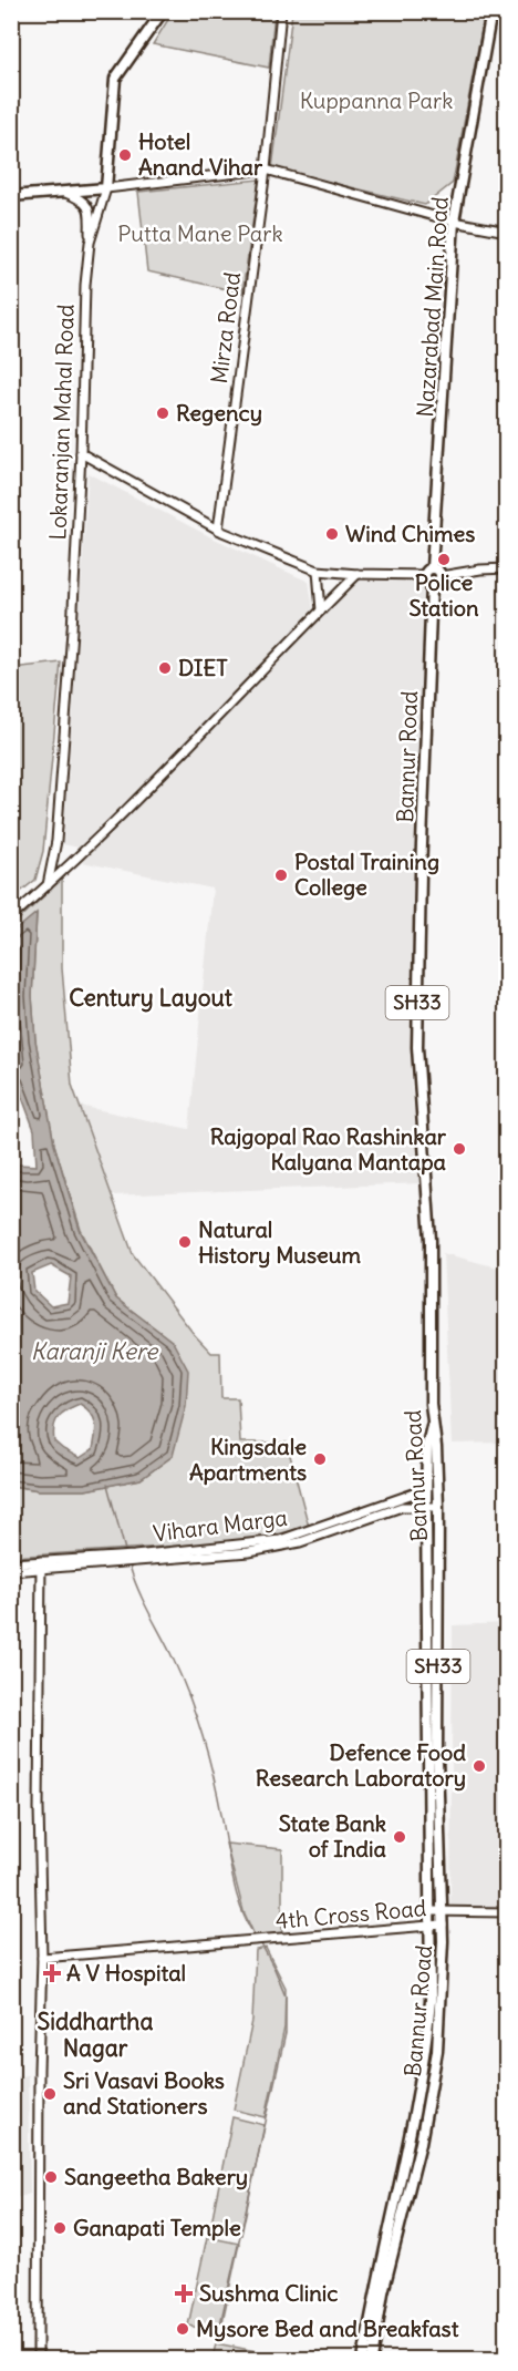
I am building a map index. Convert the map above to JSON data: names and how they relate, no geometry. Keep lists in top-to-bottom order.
{
  "streets": {
    "main road": [
      "Nazarabad Main Road",
      "Lokaranjan Mahal Road",
      "Bannur Road",
      "SH33"
    ],
    "street": ["Mirza Road", "Vihara Marga", "4th Cross Road"]
  },
  "crossings": [
    ["Nazarabad Main Road", "Bannur Road"],
    ["Bannur Road", "Vihara Marga"],
    ["Bannur Road", "4th Cross Road"]
  ],
  "districts": ["Century Layout", "Siddhartha Nagar"],
  "water": ["Karanji Kere"],
  "parks": ["Kuppanna Park", "Putta Mane Park"],
  "places": {
    "other": [
      "Hotel Anand Vihar",
      "Regency",
      "Wind Chimes",
      "Police Station",
      "DIET",
      "Postal Training College",
      "Rajgopal Rao Rashinkar Kalyana Mantapa",
      "Natural History Museum",
      "Kingsdale Apartments",
      "Defence Food Research Laboratory",
      "State Bank of India",
      "Sri Vasavi Books and Stationers",
      "Sangeetha Bakery",
      "Ganapati Temple",
      "Mysore Bed and Breakfast"
    ],
    "health": ["A V Hospital", "Sushma Clinic"]
  }
}
